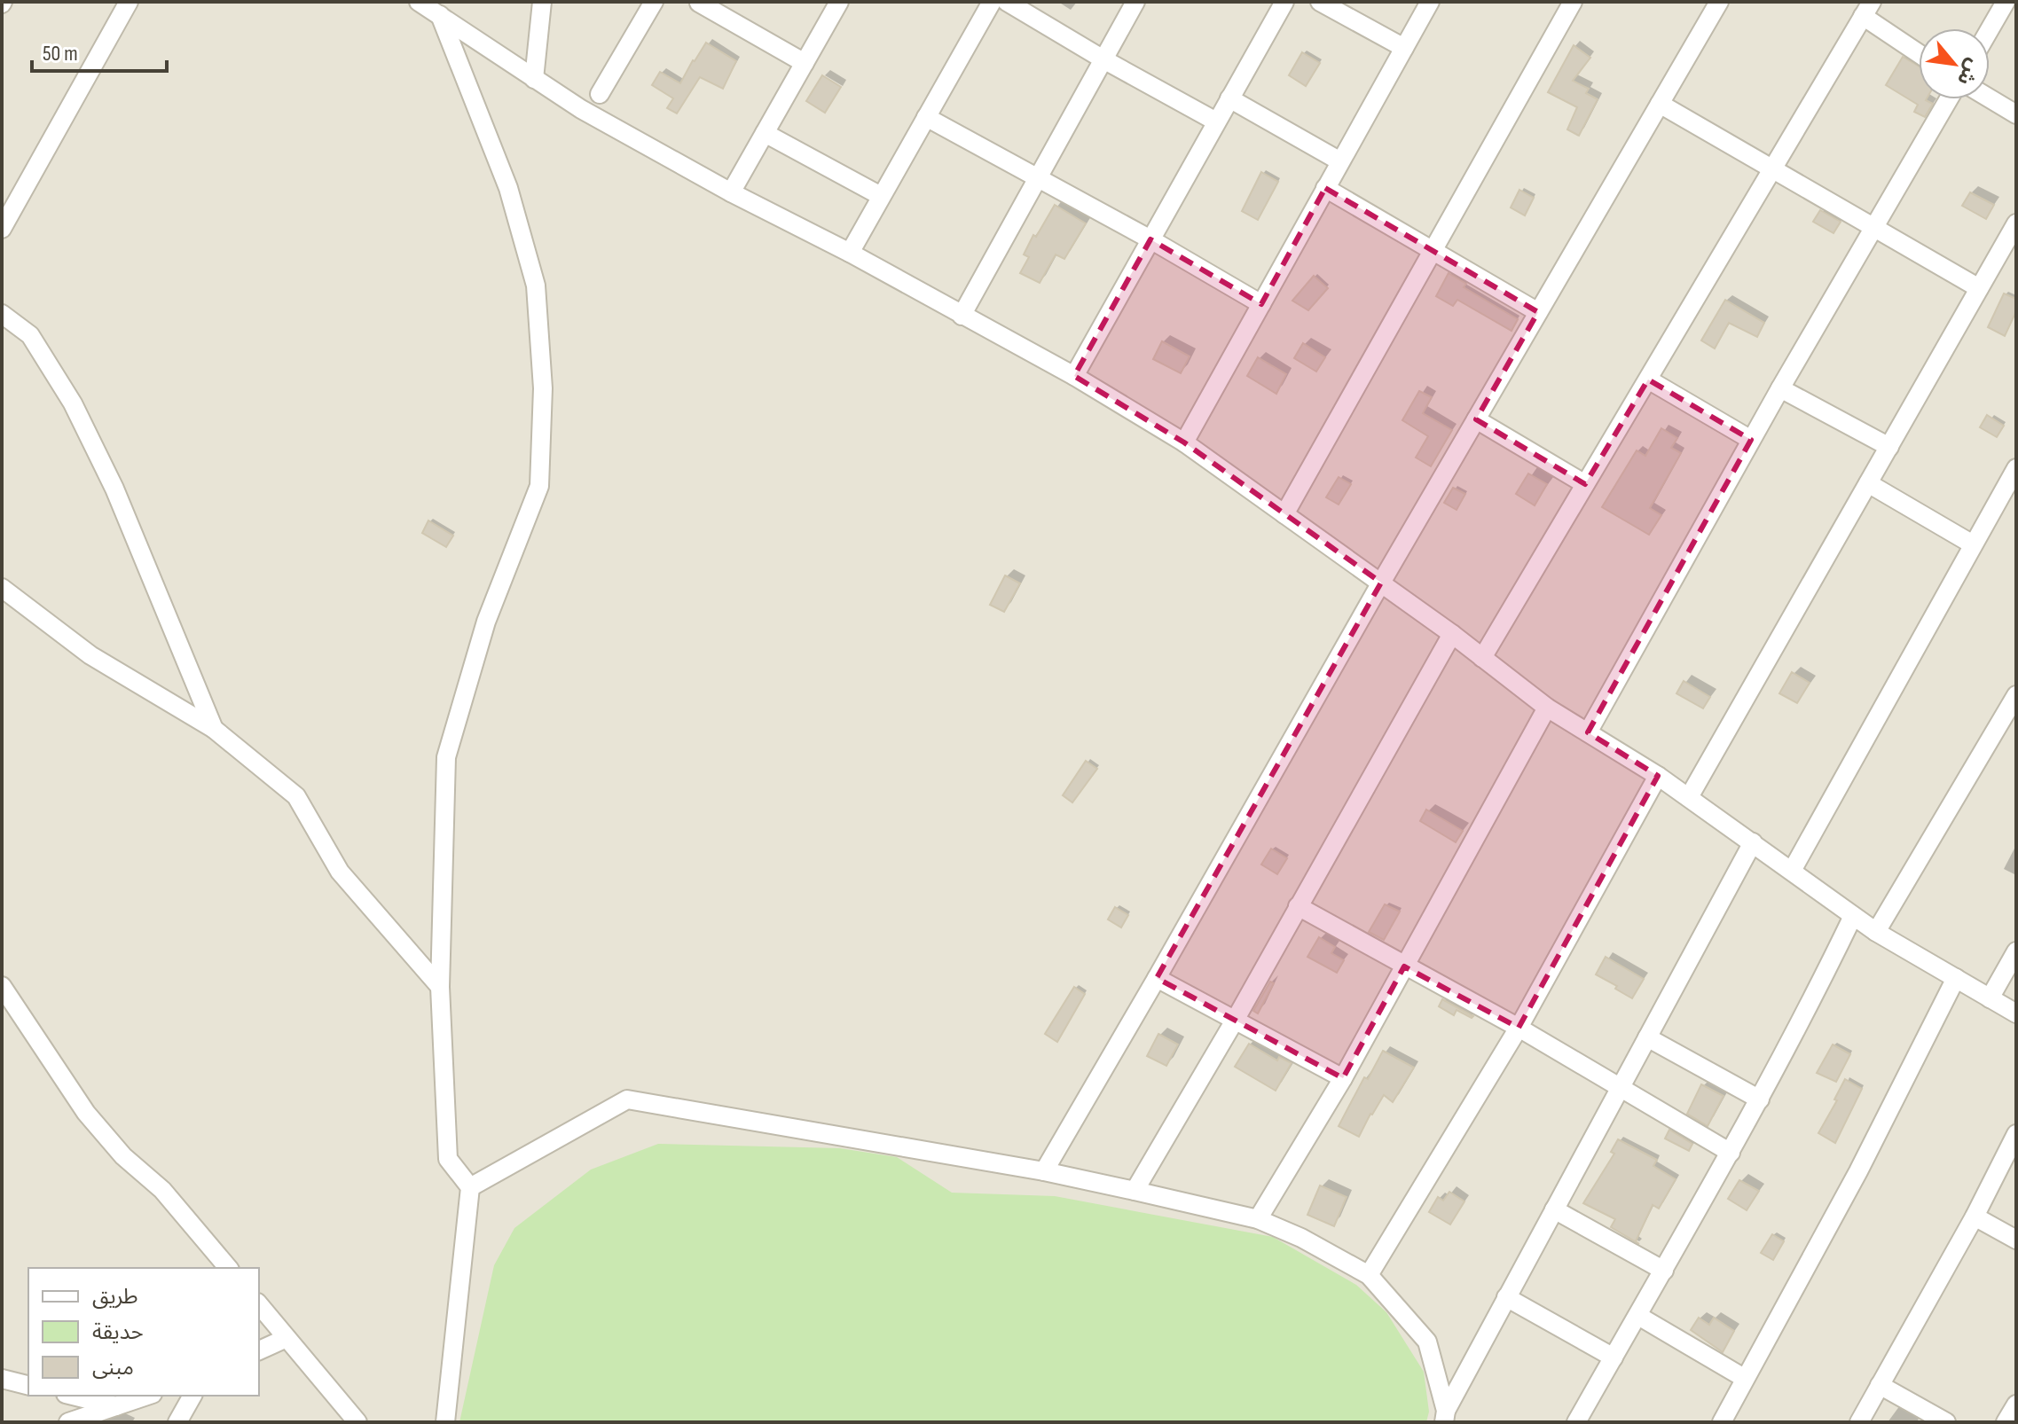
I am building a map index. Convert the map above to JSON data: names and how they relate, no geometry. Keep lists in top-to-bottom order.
{
  "legend": ["طريق", "حديقة", "مبنى"],
  "scale_bar": "50 m",
  "north": "bottom right"
}
